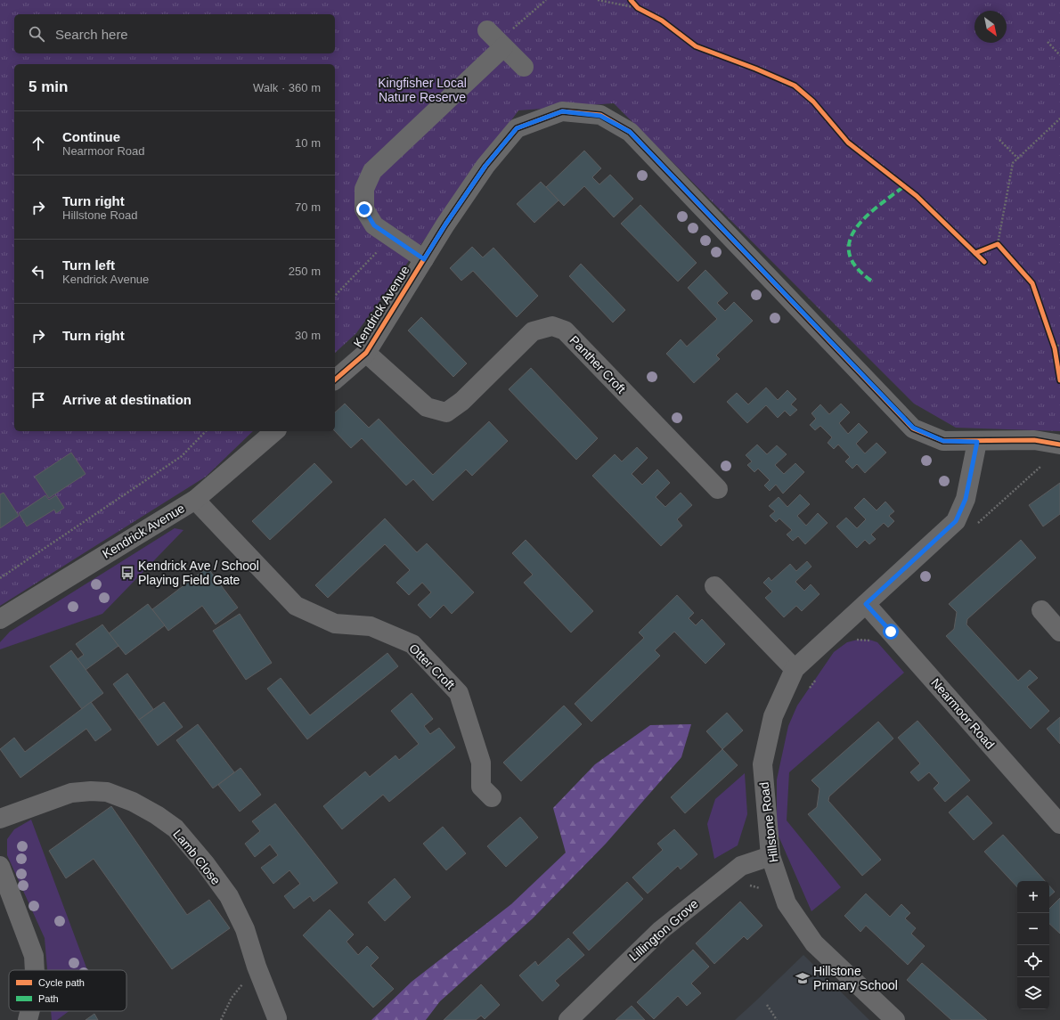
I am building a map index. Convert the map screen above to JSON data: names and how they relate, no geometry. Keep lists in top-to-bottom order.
{
  "streets": {
    "street": [
      "Kendrick Avenue",
      "Panther Croft",
      "Otter Croft",
      "Nearmoor Road",
      "Hillstone Road",
      "Lamb Close",
      "Lillington Grove"
    ]
  },
  "crossings": [
    ["Kendrick Avenue", "Panther Croft"],
    ["Kendrick Avenue", "Otter Croft"],
    ["Kendrick Avenue", "Hillstone Road"],
    ["Nearmoor Road", "Hillstone Road"],
    ["Hillstone Road", "Lillington Grove"]
  ],
  "parks": ["Kingfisher Local Nature Reserve"],
  "places": {
    "bus stop": ["Kendrick Ave / School Playing Field Gate"],
    "school or university": ["Hillstone Primary School"]
  },
  "legend": ["Cycle path", "Path"],
  "north": "bottom right",
  "page": {
    "search": "Search here",
    "heading": ["5 min", "Walk · 360 m"],
    "list": [
      ["Continue", "Nearmoor Road", "10 m"],
      ["Turn right", "Hillstone Road", "70 m"],
      ["Turn left", "Kendrick Avenue", "250 m"],
      ["Turn right", "30 m"],
      "Arrive at destination"
    ],
    "map_buttons": ["+", "−"]
  }
}
